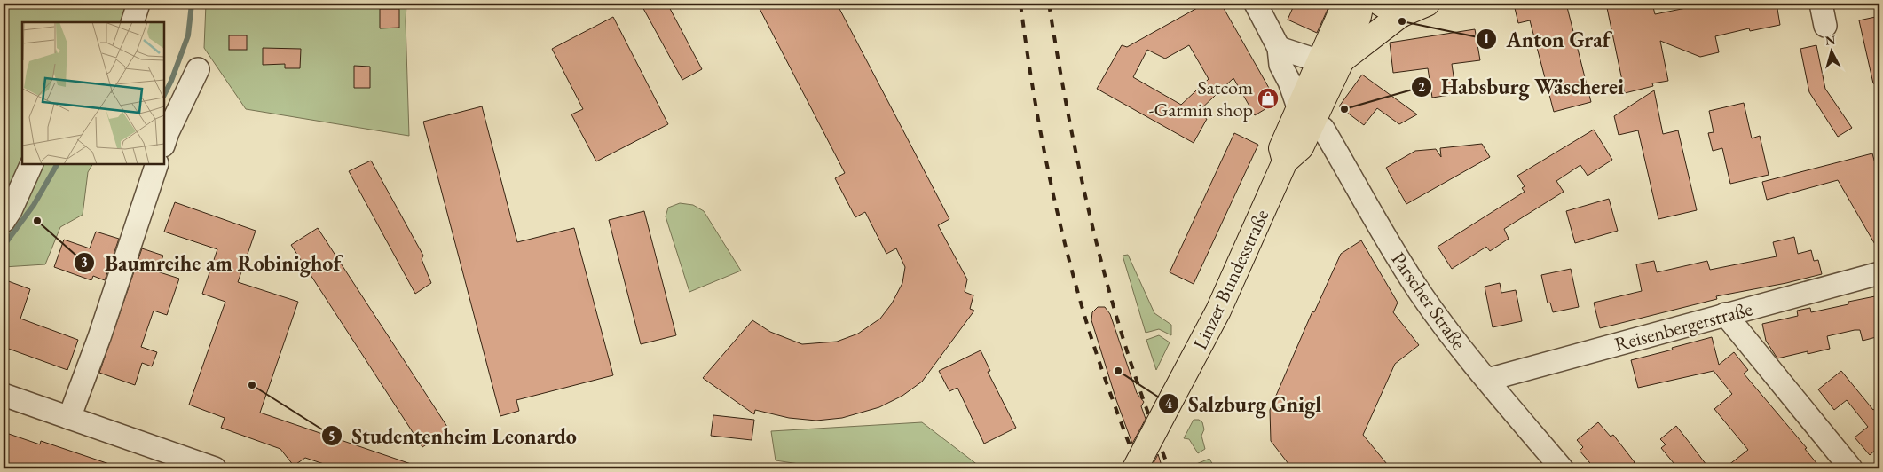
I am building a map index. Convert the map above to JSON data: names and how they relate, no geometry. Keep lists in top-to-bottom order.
{
  "streets": {
    "main road": ["Linzer Bundesstraße"],
    "street": ["Parscher Straße", "Reisenbergerstraße"]
  },
  "crossings": [
    ["Linzer Bundesstraße", "Parscher Straße"],
    ["Parscher Straße", "Reisenbergerstraße"]
  ],
  "places": {
    "other": [
      "Anton Graf",
      "Habsburg Wäscherei",
      "Baumreihe am Robinighof",
      "Salzburg Gnigl",
      "Studentenheim Leonardo"
    ],
    "shop": ["Satcom -Garmin shop"]
  },
  "north": "top"
}
